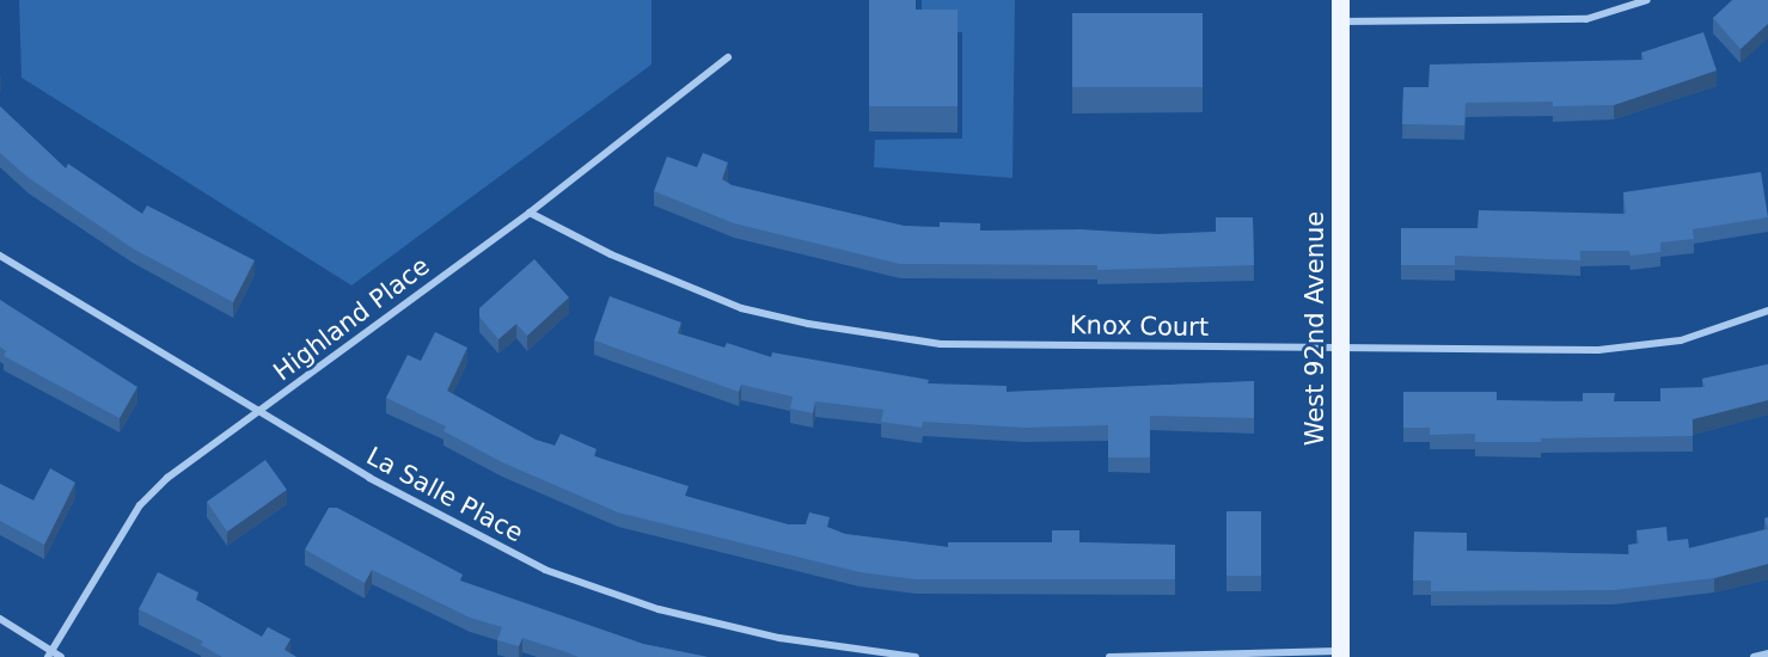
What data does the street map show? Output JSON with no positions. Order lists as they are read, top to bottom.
{
  "streets": {
    "main road": ["West 92nd Avenue"],
    "street": ["Highland Place", "Knox Court", "La Salle Place"]
  },
  "crossings": [
    ["Highland Place", "Knox Court"],
    ["Highland Place", "La Salle Place"],
    ["Knox Court", "West 92nd Avenue"]
  ]
}
